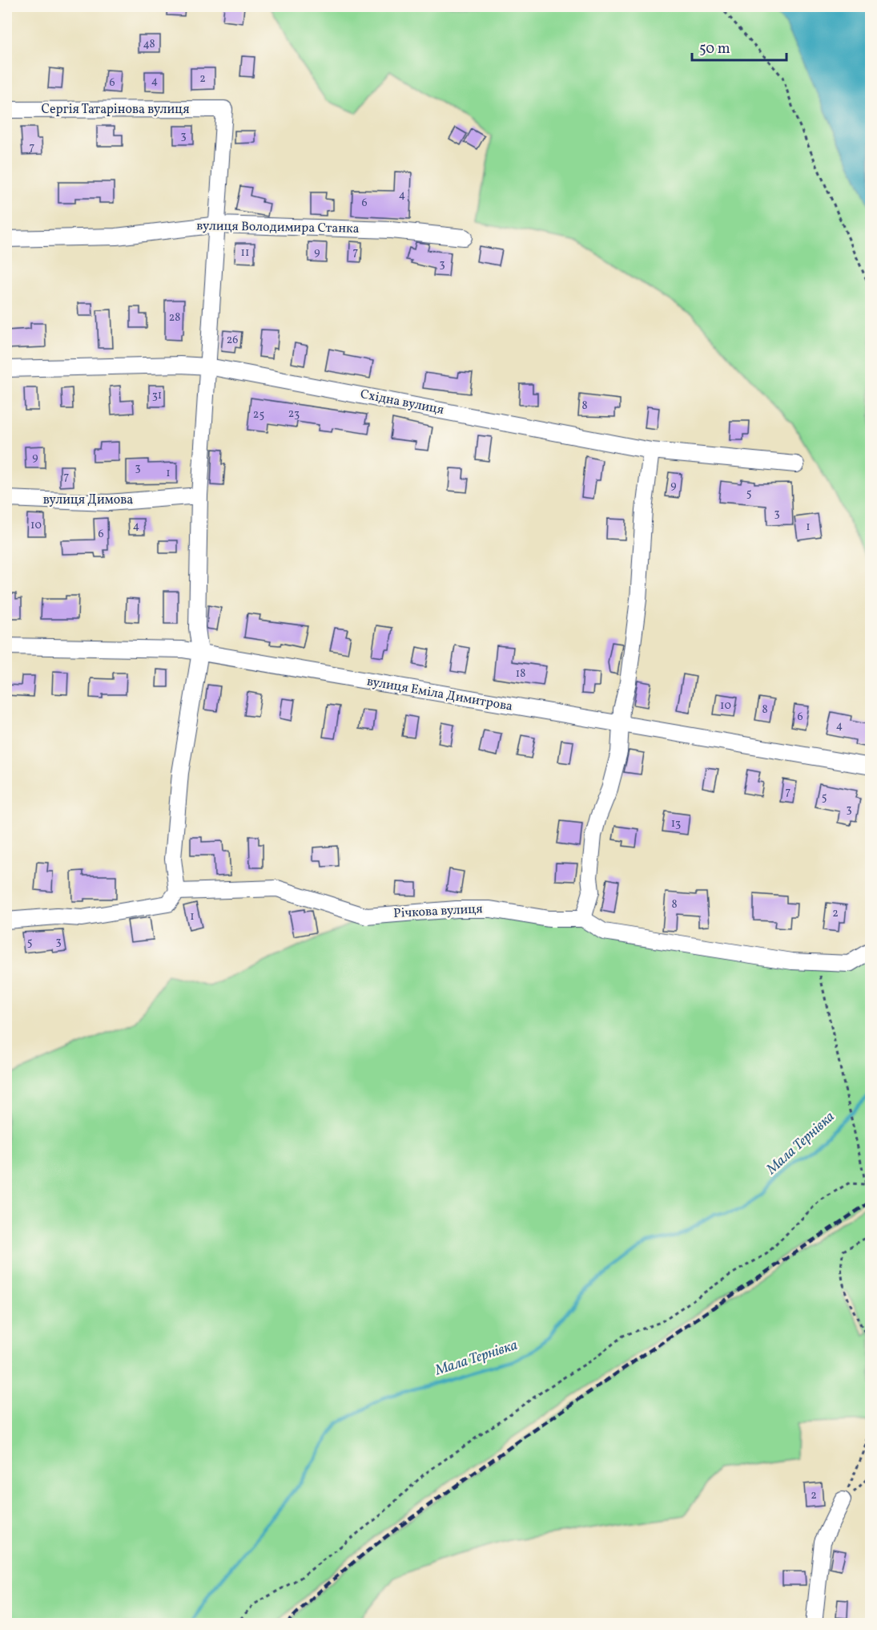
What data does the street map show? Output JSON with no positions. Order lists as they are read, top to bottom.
{
  "streets": {
    "street": [
      "Сергія Татарінова вулиця",
      "вулиця Володимира Станка",
      "Східна вулиця",
      "вулиця Димова",
      "вулиця Еміла Димитрова",
      "Річкова вулиця"
    ]
  },
  "crossings": [
    ["Сергія Татарінова вулиця", "вулиця Володимира Станка"]
  ],
  "water": ["Мала Тернівка"],
  "house_numbers": [
    "48",
    "2",
    "4",
    "6",
    "3",
    "7",
    "4",
    "6",
    "9",
    "7",
    "11",
    "3",
    "28",
    "26",
    "31",
    "8",
    "23",
    "25",
    "9",
    "3",
    "1",
    "7",
    "9",
    "5",
    "3",
    "10",
    "4",
    "1",
    "6",
    "18",
    "10",
    "8",
    "6",
    "4",
    "7",
    "5",
    "3",
    "13",
    "8",
    "2",
    "1",
    "3",
    "5",
    "2"
  ],
  "scale_bar": "50 m"
}
